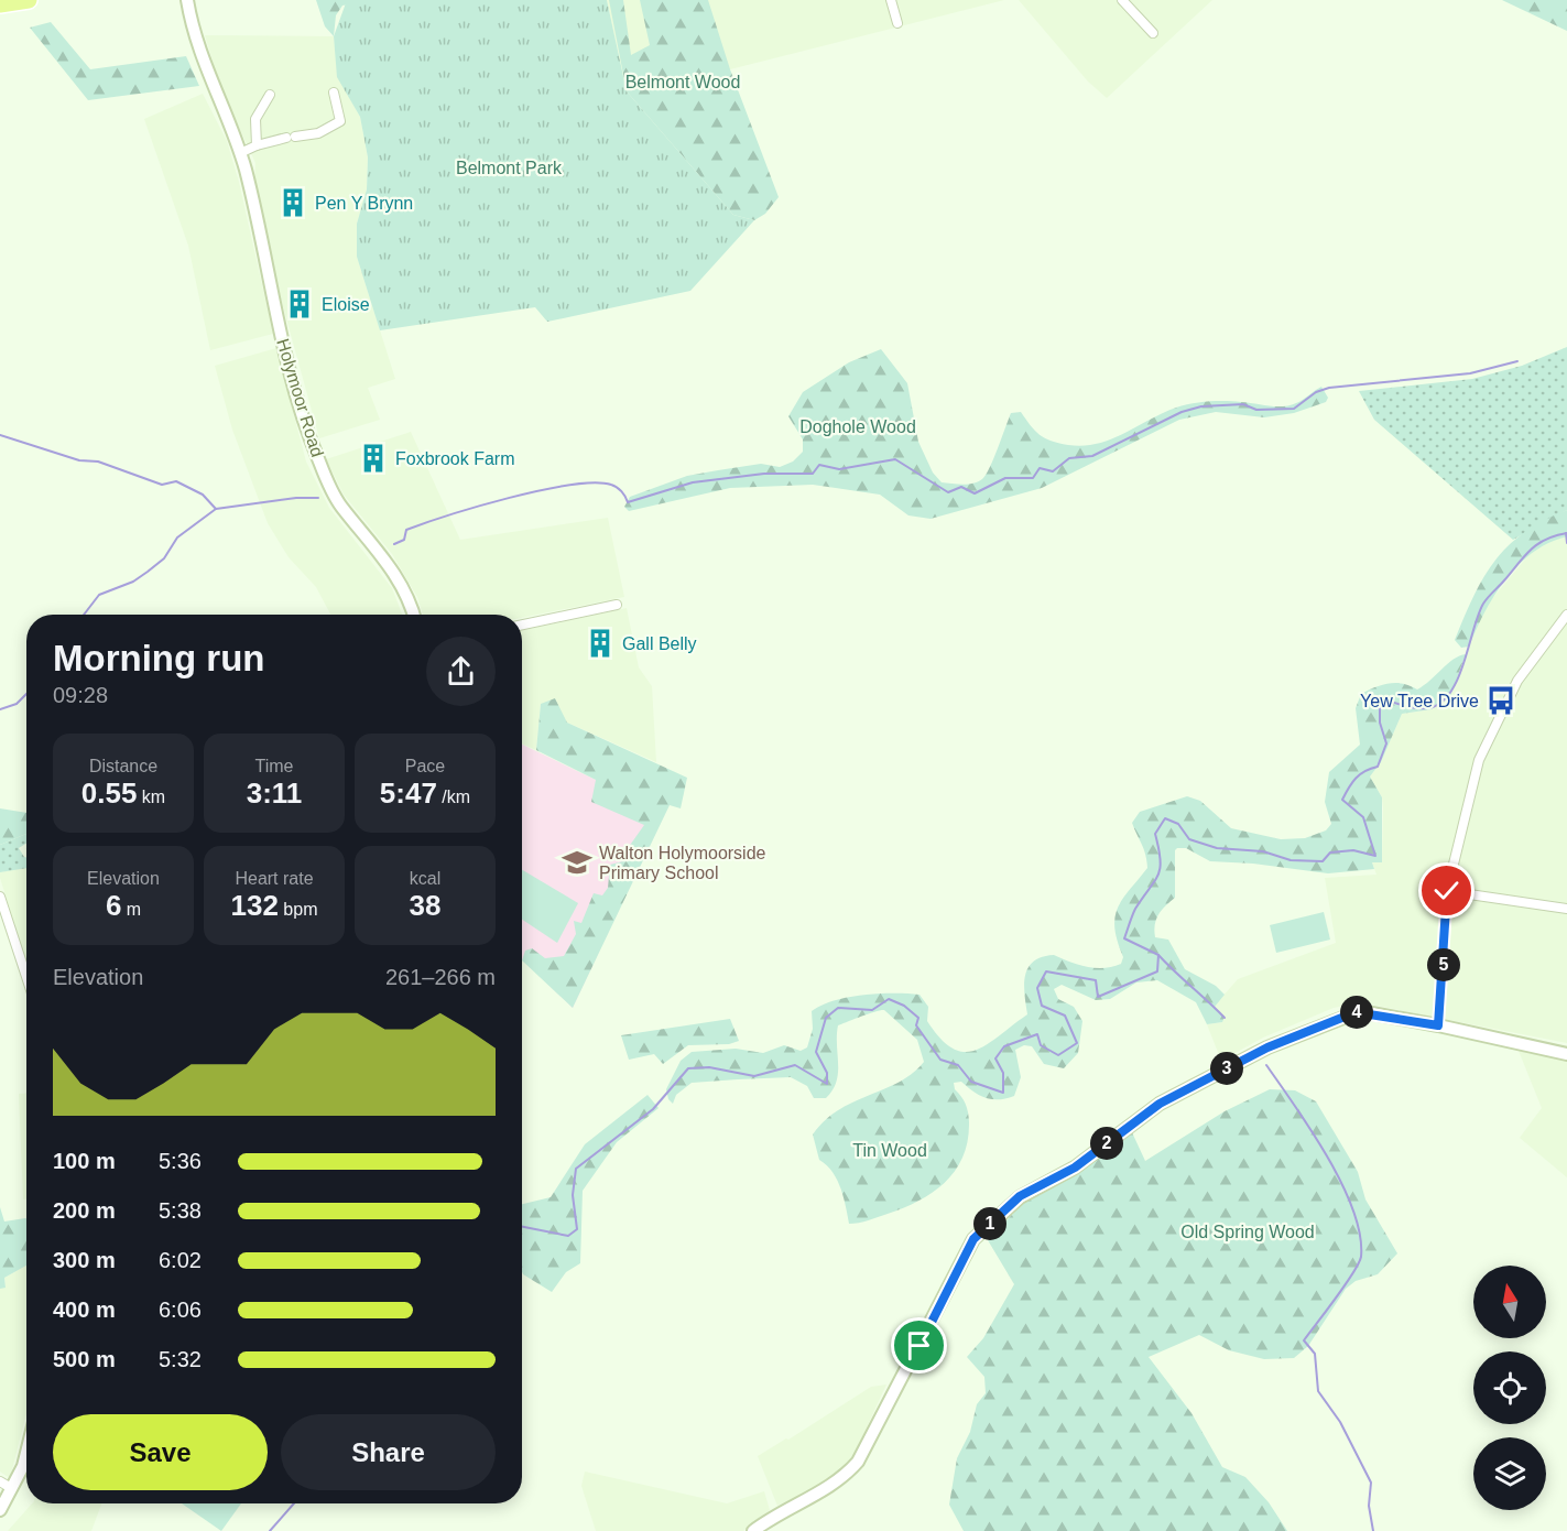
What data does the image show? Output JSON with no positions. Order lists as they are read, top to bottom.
{
  "streets": {
    "street": ["Holymoor Road"]
  },
  "parks": [
    "Belmont Wood",
    "Belmont Park",
    "Doghole Wood",
    "Tin Wood",
    "Old Spring Wood"
  ],
  "places": {
    "building": [
      "Pen Y Brynn",
      "Eloise",
      "Foxbrook Farm",
      "Gall Belly"
    ],
    "bus stop": ["Yew Tree Drive"],
    "school or university": ["Walton Holymoorside Primary School"]
  },
  "north": "top",
  "page": {
    "heading": ["Morning run", "09:28"],
    "stats": [
      ["Distance", "0.55 km"],
      ["Time", "3:11"],
      ["Pace", "5:47 /km"],
      ["Elevation", "6 m"],
      ["Heart rate", "132 bpm"],
      ["kcal", "38"]
    ],
    "pins": [
      "5",
      "4",
      "3",
      "2",
      "1"
    ],
    "chart": ["Elevation", "261–266 m"],
    "list": [
      {
        "name": "100 m",
        "note": "5:36"
      },
      {
        "name": "200 m",
        "note": "5:38"
      },
      {
        "name": "300 m",
        "note": "6:02"
      },
      {
        "name": "400 m",
        "note": "6:06"
      },
      {
        "name": "500 m",
        "note": "5:32"
      }
    ],
    "buttons": ["Save", "Share"]
  }
}
